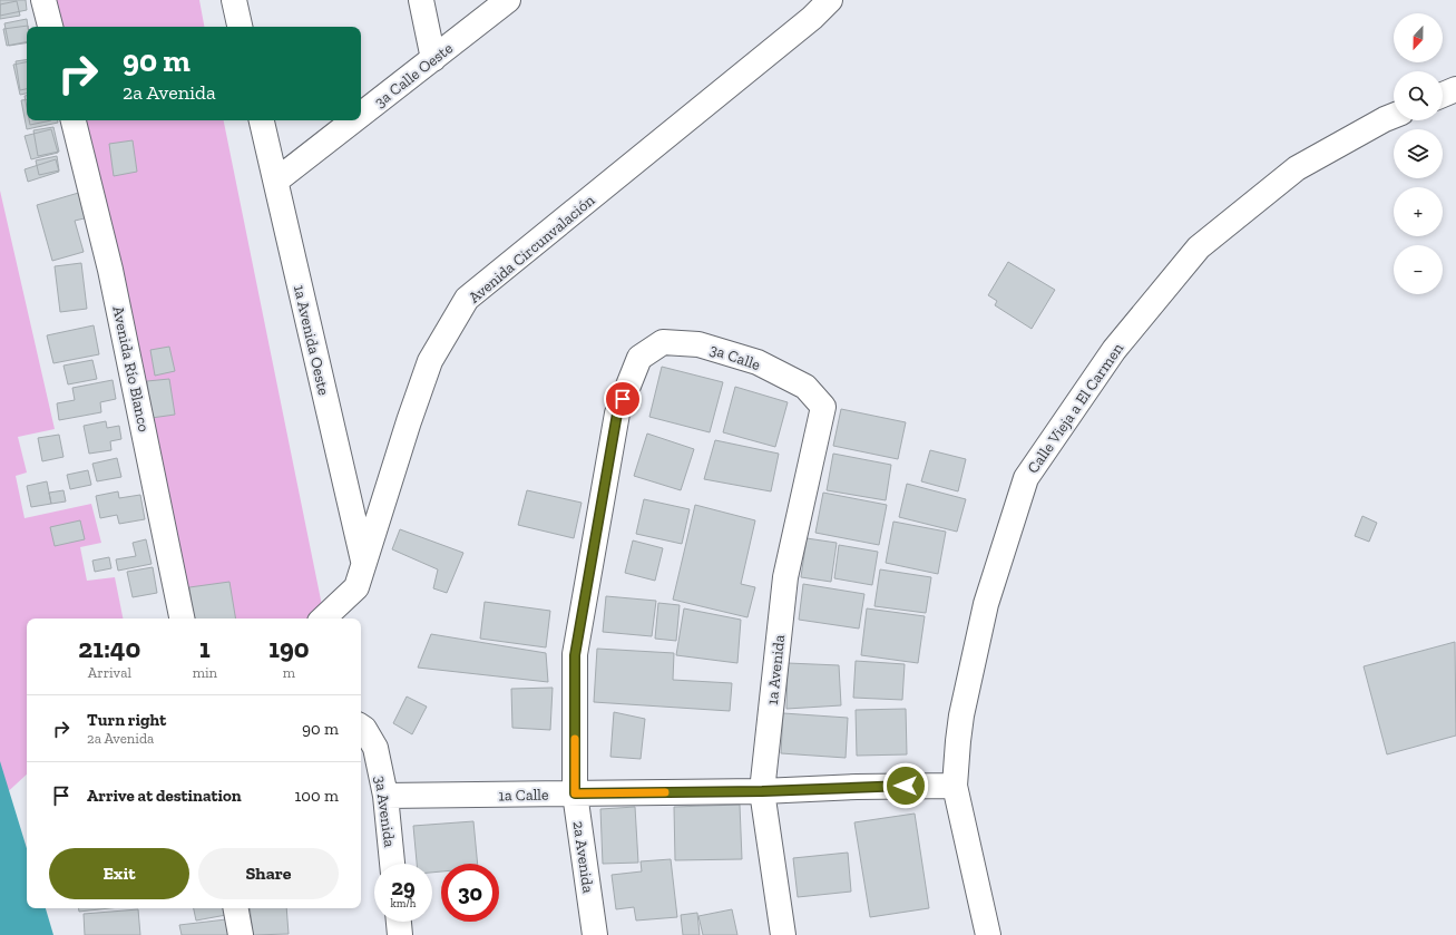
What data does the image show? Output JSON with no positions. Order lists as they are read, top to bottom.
{
  "streets": {
    "street": [
      "3a Calle Oeste",
      "Avenida Circunvalación",
      "1a Avenida Oeste",
      "3a Calle",
      "Avenida Río Blanco",
      "Calle Vieja a El Carmen",
      "1a Avenida",
      "1a Calle",
      "3a Avenida",
      "2a Avenida"
    ]
  },
  "crossings": [
    ["3a Calle Oeste", "1a Avenida Oeste"],
    ["Avenida Circunvalación", "1a Avenida Oeste"],
    ["3a Calle", "1a Avenida"],
    ["3a Calle", "2a Avenida"],
    ["Calle Vieja a El Carmen", "1a Calle"],
    ["1a Avenida", "1a Calle"],
    ["1a Calle", "3a Avenida"],
    ["1a Calle", "2a Avenida"]
  ],
  "north": "bottom",
  "page": {
    "map_buttons": ["+", "−"],
    "turn": ["90 m", "2a Avenida"],
    "eta": [
      "21:40",
      "Arrival",
      "1",
      "min",
      "190",
      "m"
    ],
    "list": [
      {
        "name": "Turn right",
        "note": "2a Avenida",
        "value": "90 m"
      },
      {
        "name": "Arrive at destination",
        "value": "100 m"
      }
    ],
    "buttons": ["Exit", "Share"],
    "speed": "29 km/h",
    "limit": "30"
  }
}
